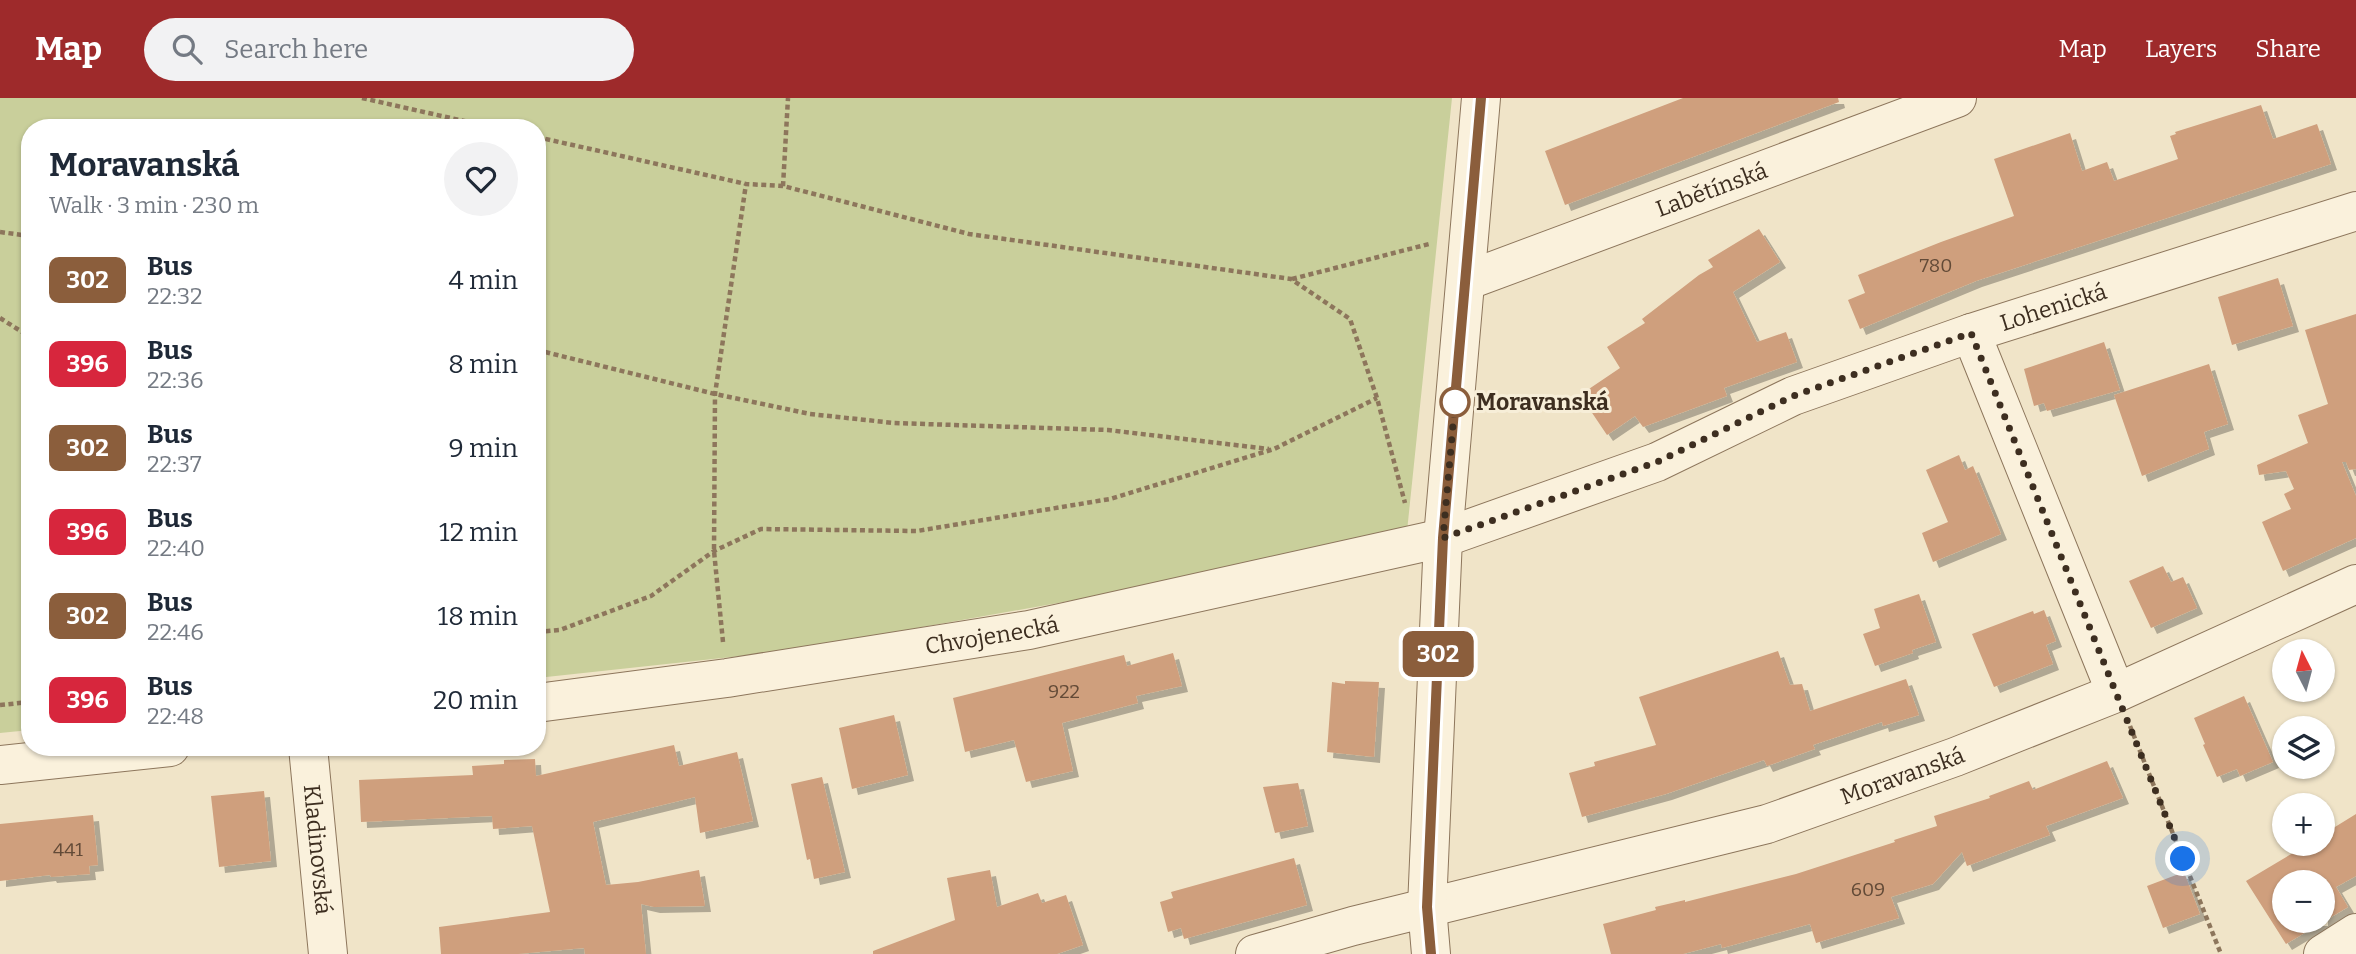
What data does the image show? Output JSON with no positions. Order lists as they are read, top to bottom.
{
  "streets": {
    "street": [
      "Labětínská",
      "Lohenická",
      "Chvojenecká",
      "Moravanská",
      "Kladinovská"
    ]
  },
  "crossings": [
    ["Lohenická", "Chvojenecká"]
  ],
  "places": ["Moravanská"],
  "lines": ["bus line 302"],
  "house_numbers": [
    "780",
    "922",
    "441",
    "609"
  ],
  "north": "top",
  "page": {
    "header": "Map",
    "search": "Search here",
    "nav": ["Map", "Layers", "Share"],
    "on_map": "302",
    "heading": ["Moravanská", "Walk · 3 min · 230 m"],
    "list": [
      {
        "mark": "302",
        "name": "Bus",
        "note": "22:32",
        "value": "4 min"
      },
      {
        "mark": "396",
        "name": "Bus",
        "note": "22:36",
        "value": "8 min"
      },
      {
        "mark": "302",
        "name": "Bus",
        "note": "22:37",
        "value": "9 min"
      },
      {
        "mark": "396",
        "name": "Bus",
        "note": "22:40",
        "value": "12 min"
      },
      {
        "mark": "302",
        "name": "Bus",
        "note": "22:46",
        "value": "18 min"
      },
      {
        "mark": "396",
        "name": "Bus",
        "note": "22:48",
        "value": "20 min"
      }
    ],
    "map_buttons": ["+", "−"]
  }
}
